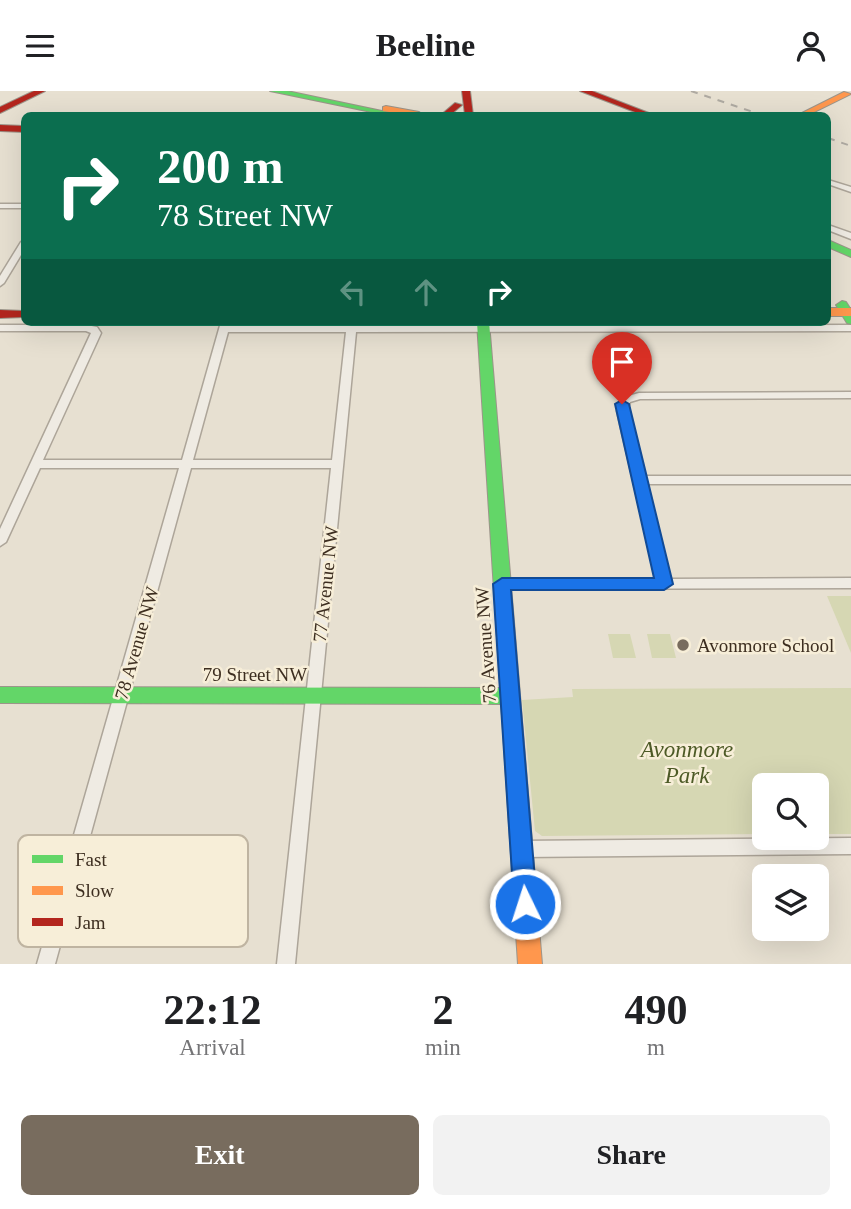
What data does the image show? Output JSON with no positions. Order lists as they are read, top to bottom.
{
  "streets": {
    "main road": ["76 Avenue NW", "79 Street NW"],
    "street": ["77 Avenue NW", "78 Avenue NW"]
  },
  "crossings": [
    ["77 Avenue NW", "79 Street NW"],
    ["78 Avenue NW", "79 Street NW"],
    ["76 Avenue NW", "79 Street NW"]
  ],
  "parks": ["Avonmore Park"],
  "places": ["Avonmore School"],
  "legend": ["Fast", "Slow", "Jam"],
  "page": {
    "header": "Beeline",
    "turn": ["200 m", "78 Street NW"],
    "eta": [
      "22:12",
      "Arrival",
      "2",
      "min",
      "490",
      "m"
    ],
    "buttons": ["Exit", "Share"]
  }
}
